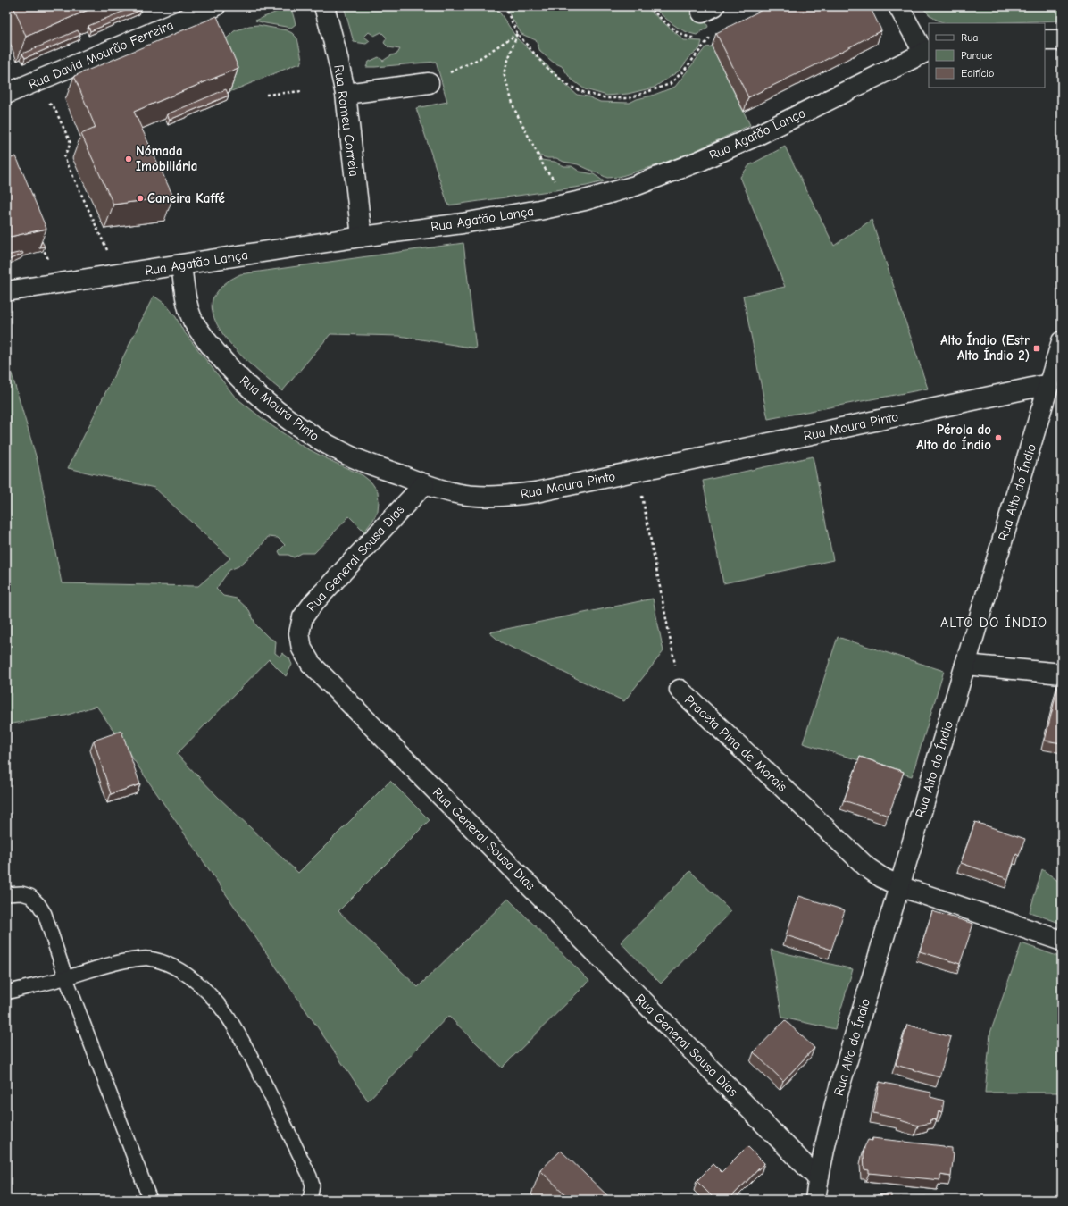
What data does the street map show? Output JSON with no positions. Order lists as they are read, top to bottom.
{
  "streets": {
    "street": [
      "Rua David Mourão Ferreira",
      "Rua Romeu Correia",
      "Rua Agatão Lança",
      "Rua Moura Pinto",
      "Rua Alto do Índio",
      "Rua General Sousa Dias",
      "Praceta Pina de Morais"
    ]
  },
  "crossings": [
    ["Rua Romeu Correia", "Rua Agatão Lança"],
    ["Rua Agatão Lança", "Rua Moura Pinto"],
    ["Rua Moura Pinto", "Rua Alto do Índio"],
    ["Rua Moura Pinto", "Rua General Sousa Dias"],
    ["Rua Alto do Índio", "Rua General Sousa Dias"],
    ["Rua Alto do Índio", "Praceta Pina de Morais"]
  ],
  "districts": ["ALTO DO ÍNDIO"],
  "places": {
    "other": ["Nómada Imobiliária", "Caneira Kaffé", "Pérola do Alto do Índio"],
    "transit": ["Alto Índio (Estr Alto Índio 2)"]
  },
  "legend": ["Rua", "Parque", "Edifício"]
}
